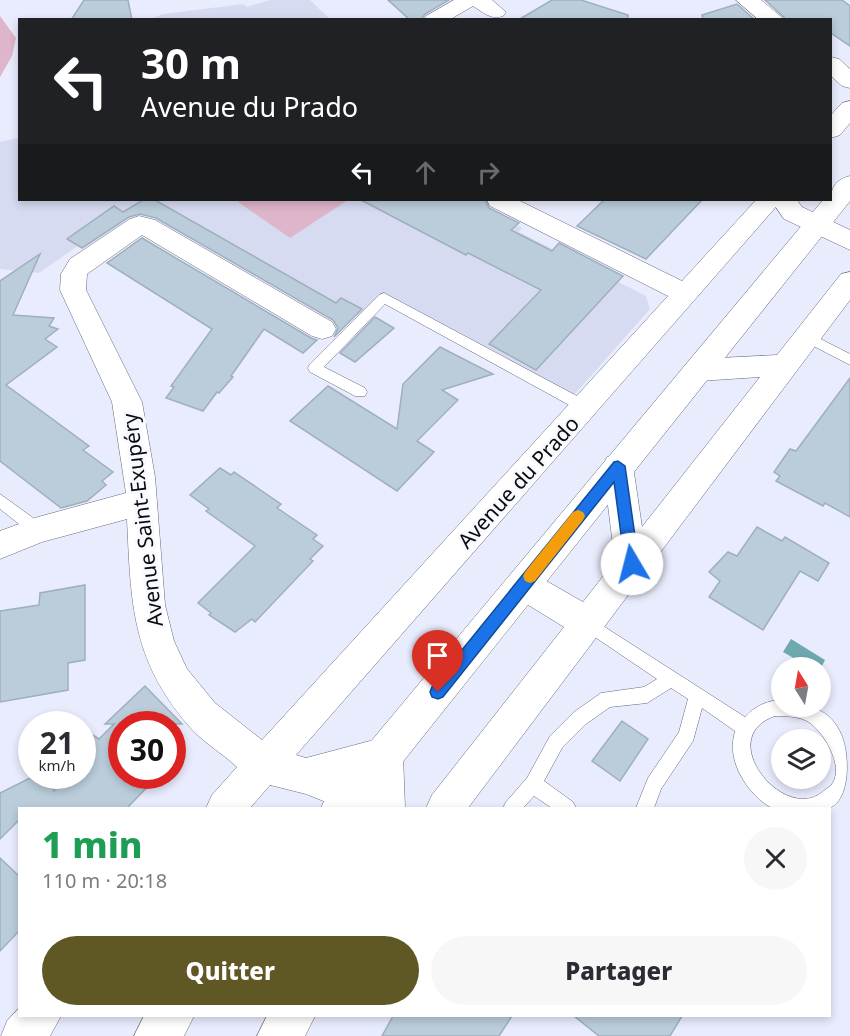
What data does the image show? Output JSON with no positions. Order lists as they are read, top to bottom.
{
  "streets": {
    "main road": ["Avenue du Prado"],
    "street": ["Avenue Saint-Exupéry"]
  },
  "crossings": [
    ["Avenue du Prado", "Avenue Saint-Exupéry"]
  ],
  "north": "top",
  "page": {
    "turn": ["30 m", "Avenue du Prado"],
    "speed": "21 km/h",
    "limit": "30",
    "heading": ["1 min", "110 m · 20:18"],
    "buttons": ["Quitter", "Partager"]
  }
}
